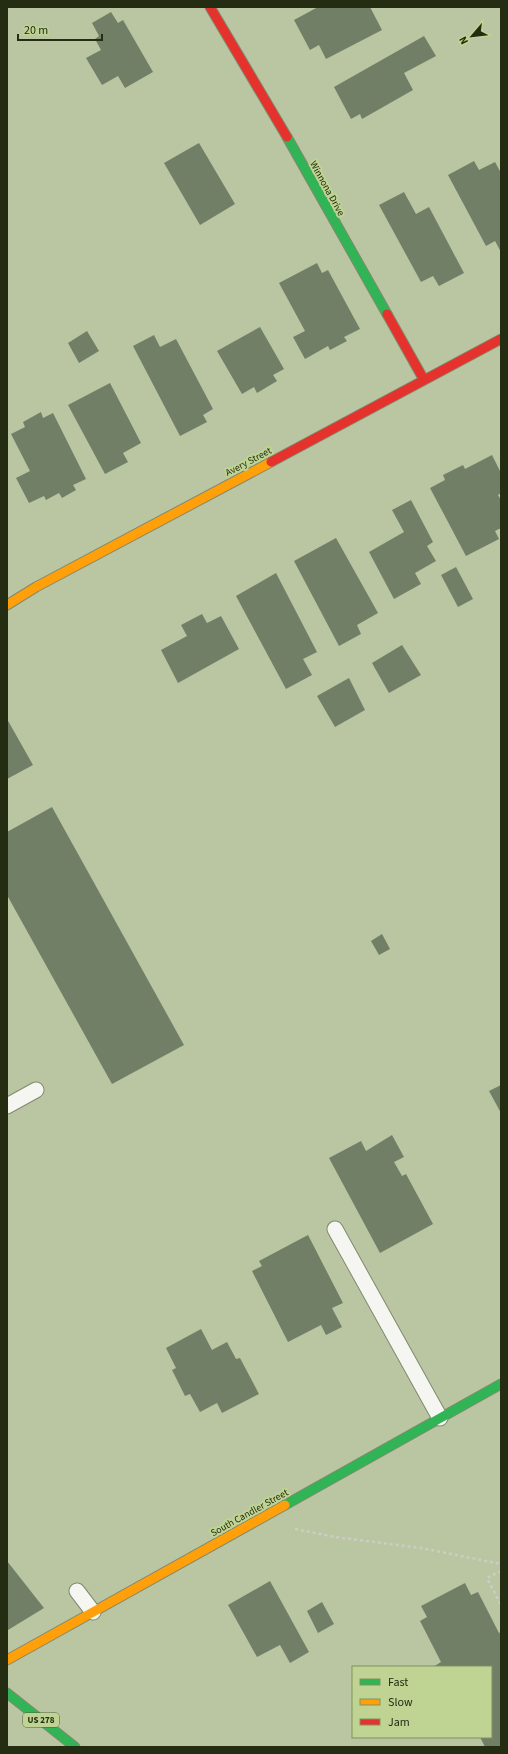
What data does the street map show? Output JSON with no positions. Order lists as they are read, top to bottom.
{
  "streets": {
    "street": [
      "Winnona Drive",
      "Avery Street",
      "South Candler Street",
      "US 278"
    ]
  },
  "crossings": [
    ["Winnona Drive", "Avery Street"]
  ],
  "legend": ["Fast", "Slow", "Jam"],
  "scale_bar": "20 m",
  "north": "bottom left"
}
